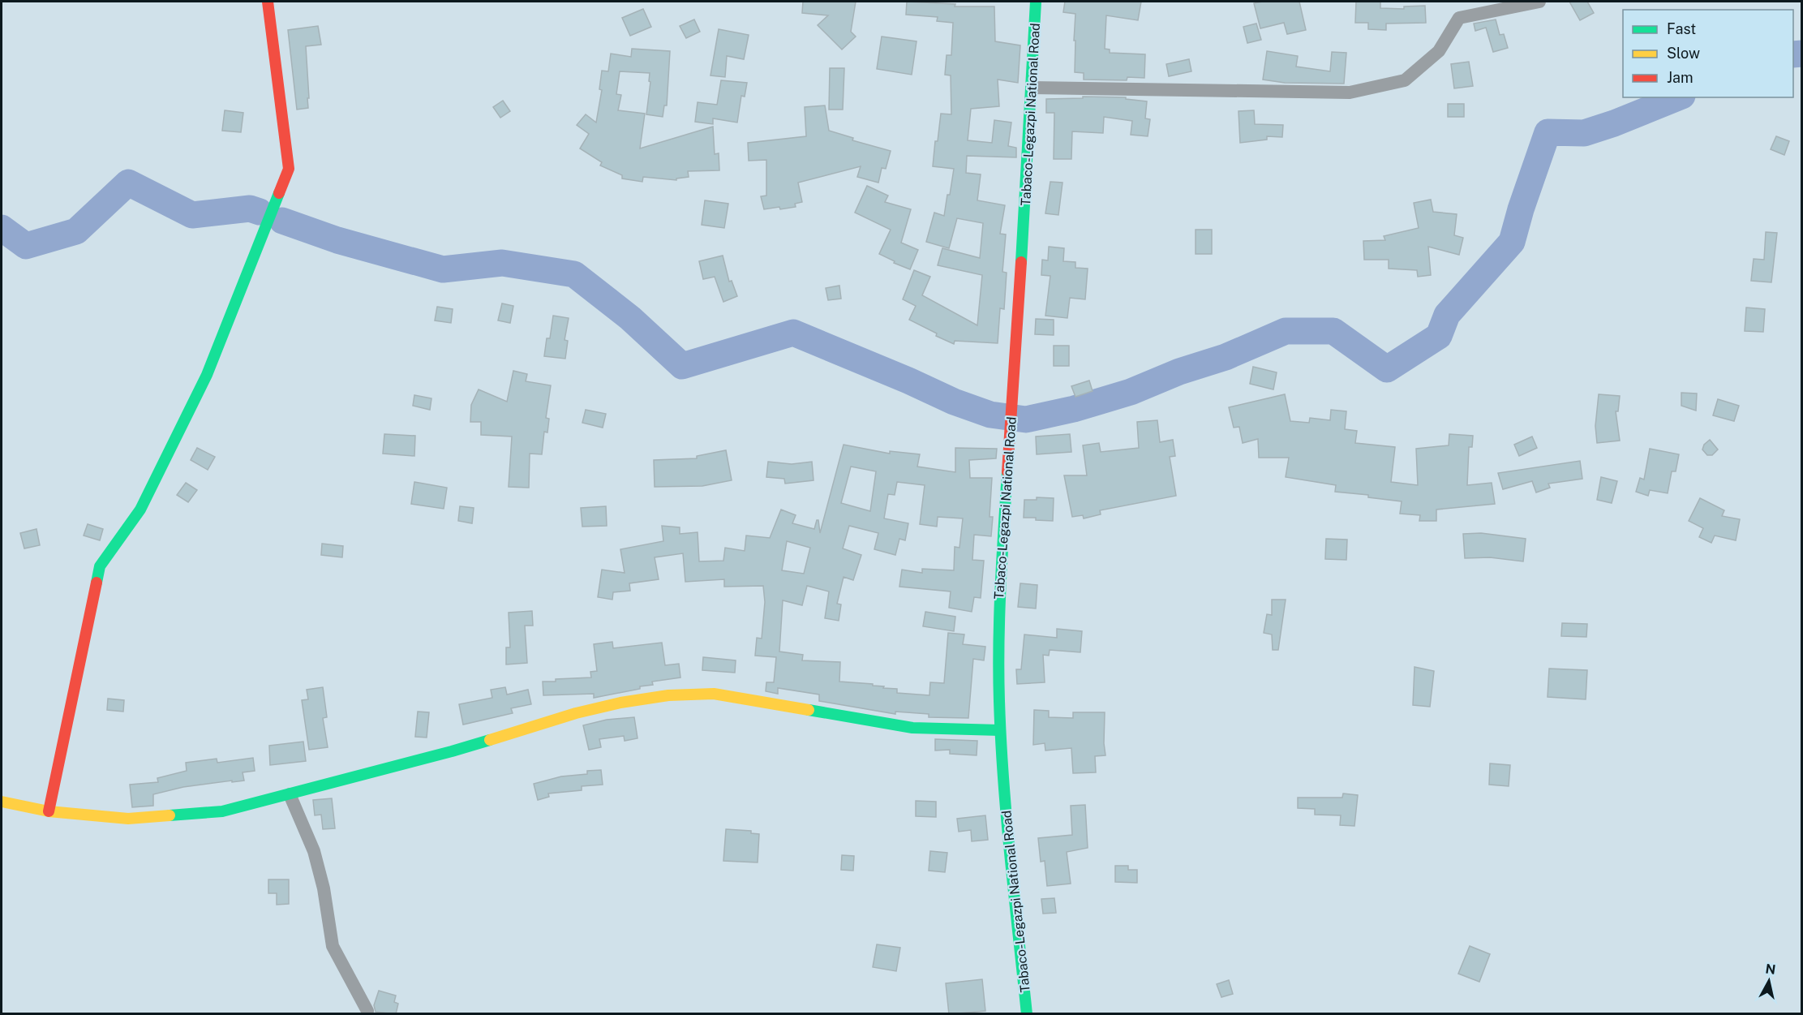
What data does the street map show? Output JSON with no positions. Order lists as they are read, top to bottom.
{
  "streets": {
    "street": ["Tabaco-Legazpi National Road"]
  },
  "legend": ["Fast", "Slow", "Jam"],
  "north": "top"
}
